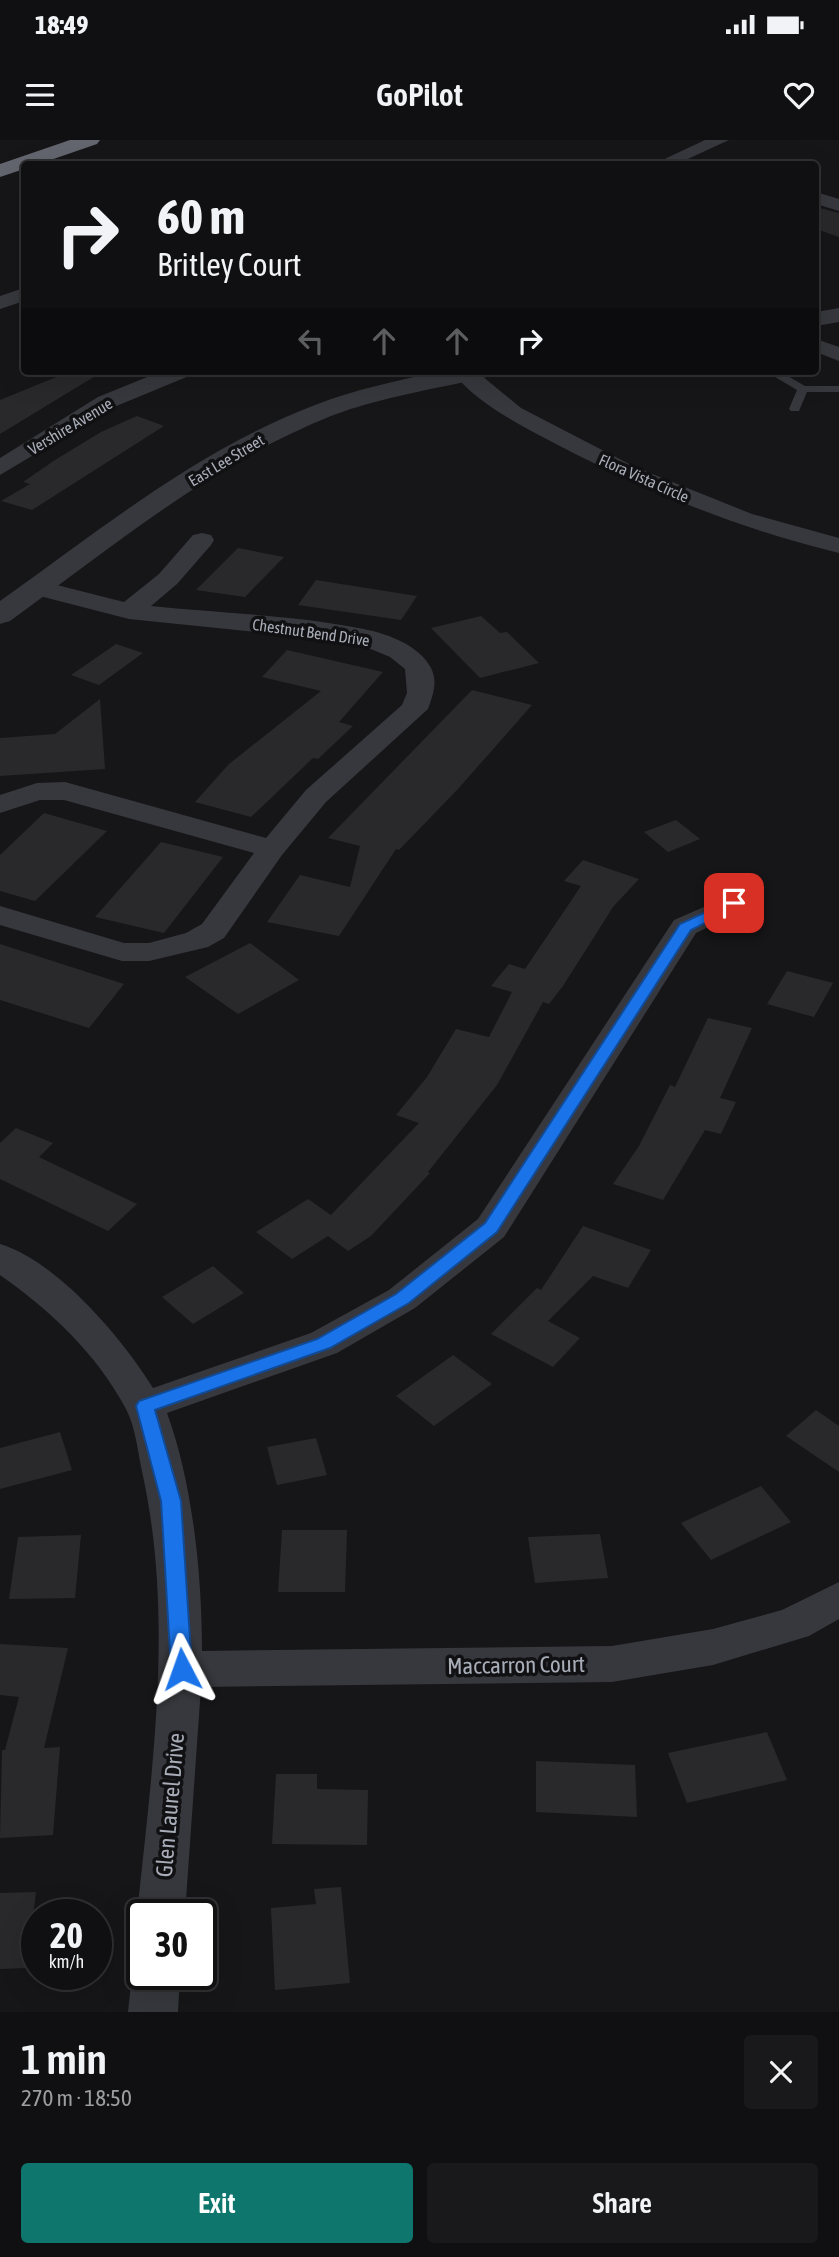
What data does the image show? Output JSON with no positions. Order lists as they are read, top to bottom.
{
  "streets": {
    "street": [
      "Vershire Avenue",
      "East Lee Street",
      "Flora Vista Circle",
      "Chestnut Bend Drive",
      "Maccarron Court",
      "Glen Laurel Drive"
    ]
  },
  "crossings": [
    ["East Lee Street", "Chestnut Bend Drive"],
    ["Maccarron Court", "Glen Laurel Drive"]
  ],
  "page": {
    "status": "18:49",
    "header": "GoPilot",
    "turn": ["60 m", "Britley Court"],
    "speed": "20 km/h",
    "limit": "30",
    "heading": ["1 min", "270 m · 18:50"],
    "buttons": ["Exit", "Share"]
  }
}
